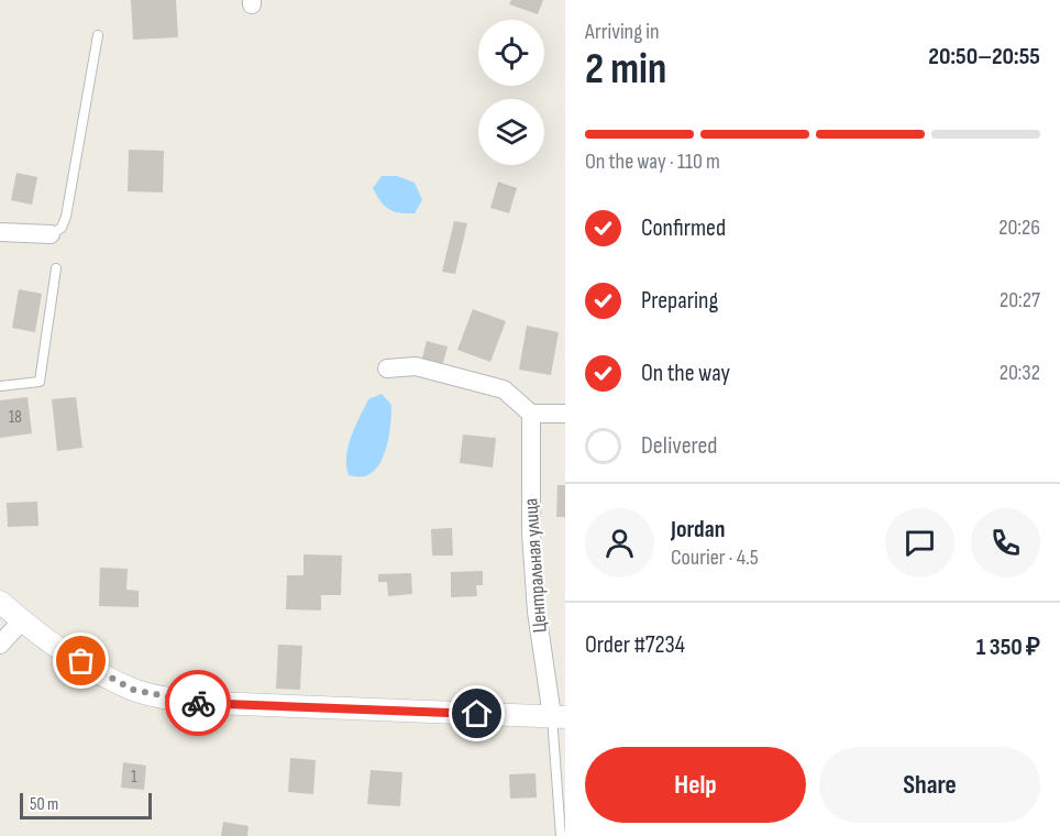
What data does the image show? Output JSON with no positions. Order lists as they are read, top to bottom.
{
  "streets": {
    "street": ["Центральная улица"]
  },
  "house_numbers": ["18", "1"],
  "scale_bar": "50 m",
  "page": {
    "heading": ["2 min", "Arriving in", "20:50–20:55"],
    "panel": [
      "Jordan",
      "Courier · 4.5",
      "Order #7234",
      "1 350 ₽"
    ],
    "bar": "On the way · 110 m",
    "list": [
      ["Confirmed", "20:26"],
      ["Preparing", "20:27"],
      ["On the way", "20:32"],
      "Delivered"
    ],
    "buttons": ["Help", "Share"],
    "scale": "50 m"
  }
}
